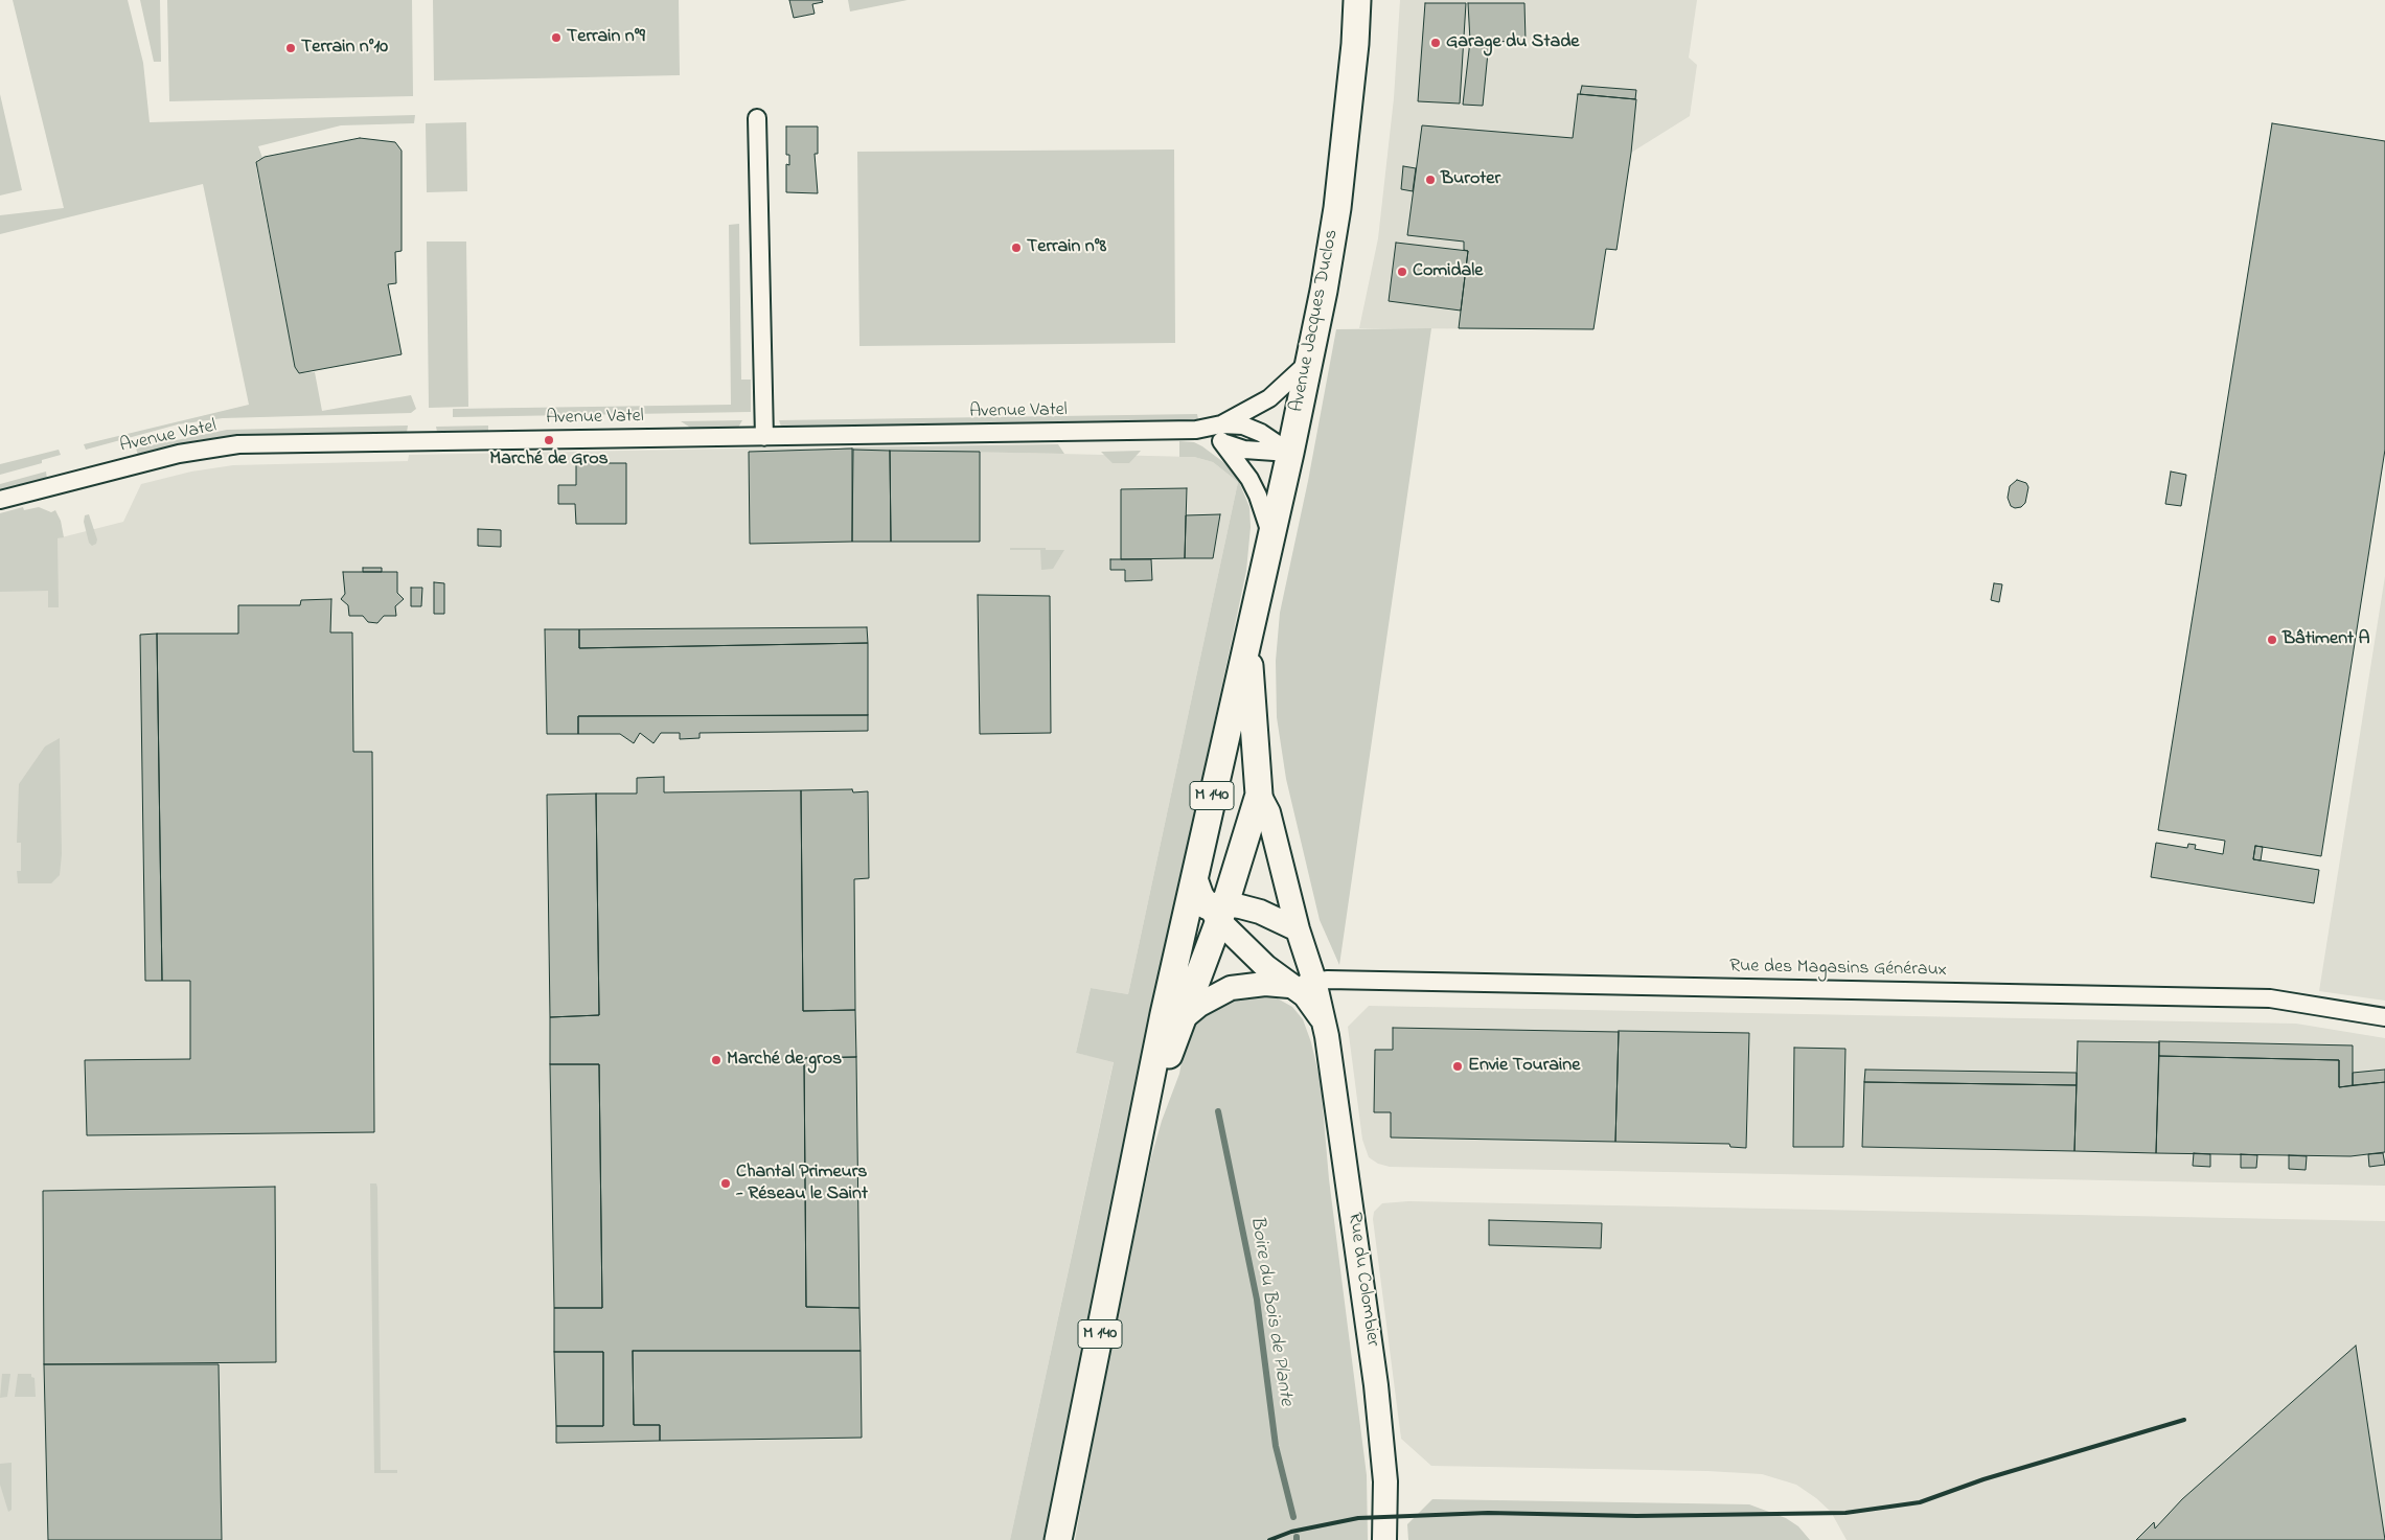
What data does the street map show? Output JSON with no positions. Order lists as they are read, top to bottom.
{
  "streets": {
    "main road": ["Avenue Jacques Duclos", "M 140", "Rue du Colombier"],
    "street": ["Avenue Vatel", "Rue des Magasins Généraux"]
  },
  "crossings": [
    ["Avenue Jacques Duclos", "Avenue Vatel"],
    ["Avenue Jacques Duclos", "M 140"],
    ["M 140", "Rue du Colombier"],
    ["Rue des Magasins Généraux", "Rue du Colombier"]
  ],
  "water": ["Boire du Bois de Plante"],
  "places": [
    "Terrain n°9",
    "Garage du Stade",
    "Terrain n°10",
    "Buroter",
    "Terrain n°8",
    "Comidale",
    "Marché de Gros",
    "Bâtiment A",
    "Marché de gros",
    "Envie Touraine",
    "Chantal Primeurs - Réseau le Saint"
  ]
}
